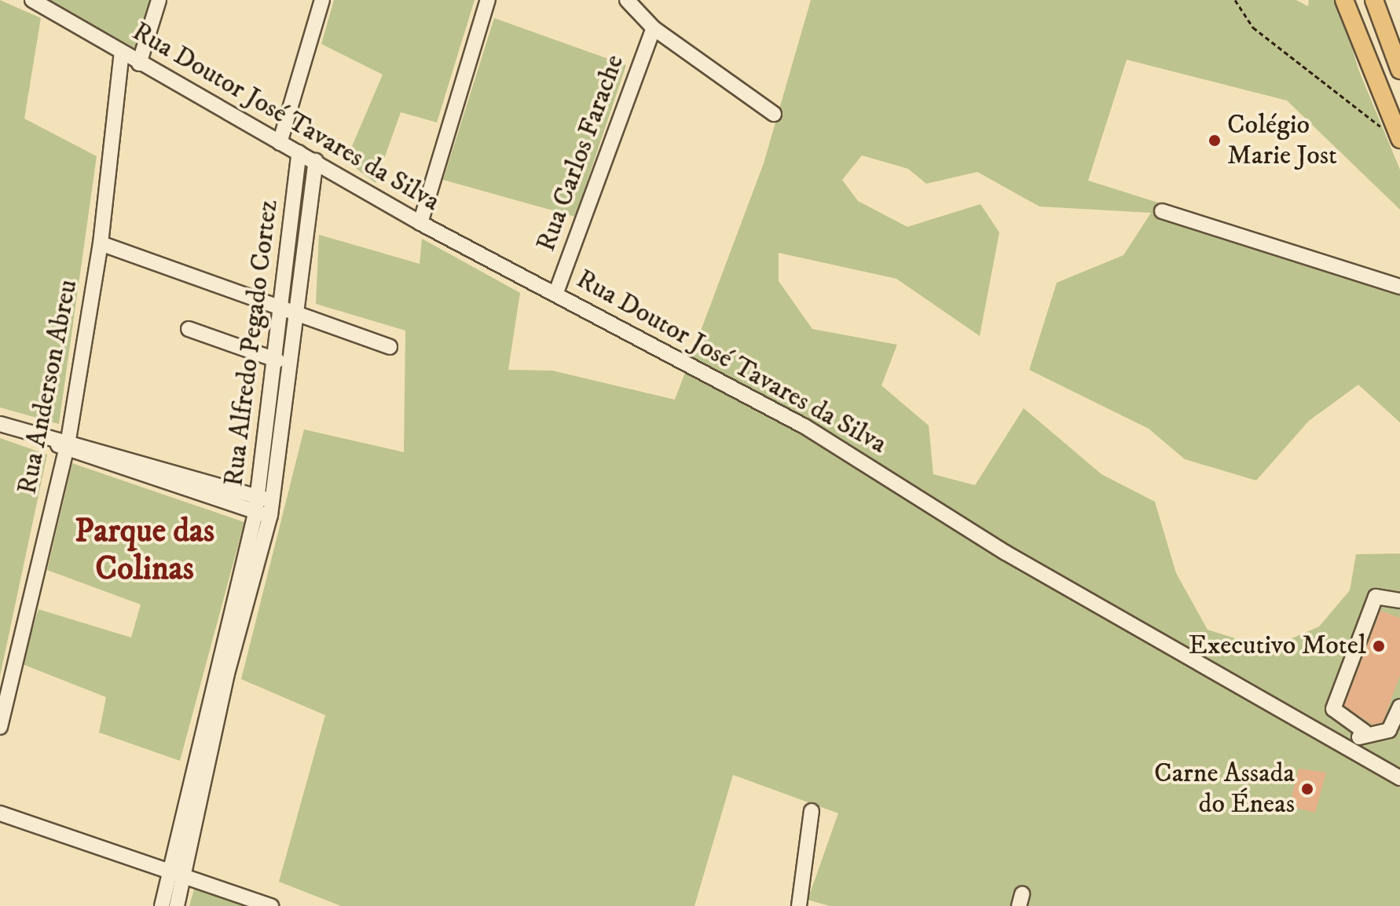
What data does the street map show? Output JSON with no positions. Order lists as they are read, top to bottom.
{
  "streets": {
    "street": [
      "Rua Doutor José Tavares da Silva",
      "Rua Carlos Farache",
      "Rua Alfredo Pegado Cortez",
      "Rua Anderson Abreu"
    ]
  },
  "crossings": [
    ["Rua Doutor José Tavares da Silva", "Rua Carlos Farache"],
    ["Rua Doutor José Tavares da Silva", "Rua Alfredo Pegado Cortez"],
    ["Rua Doutor José Tavares da Silva", "Rua Anderson Abreu"]
  ],
  "districts": ["Parque das Colinas"],
  "places": ["Colégio Marie Jost", "Executivo Motel", "Carne Assada do Éneas"]
}
